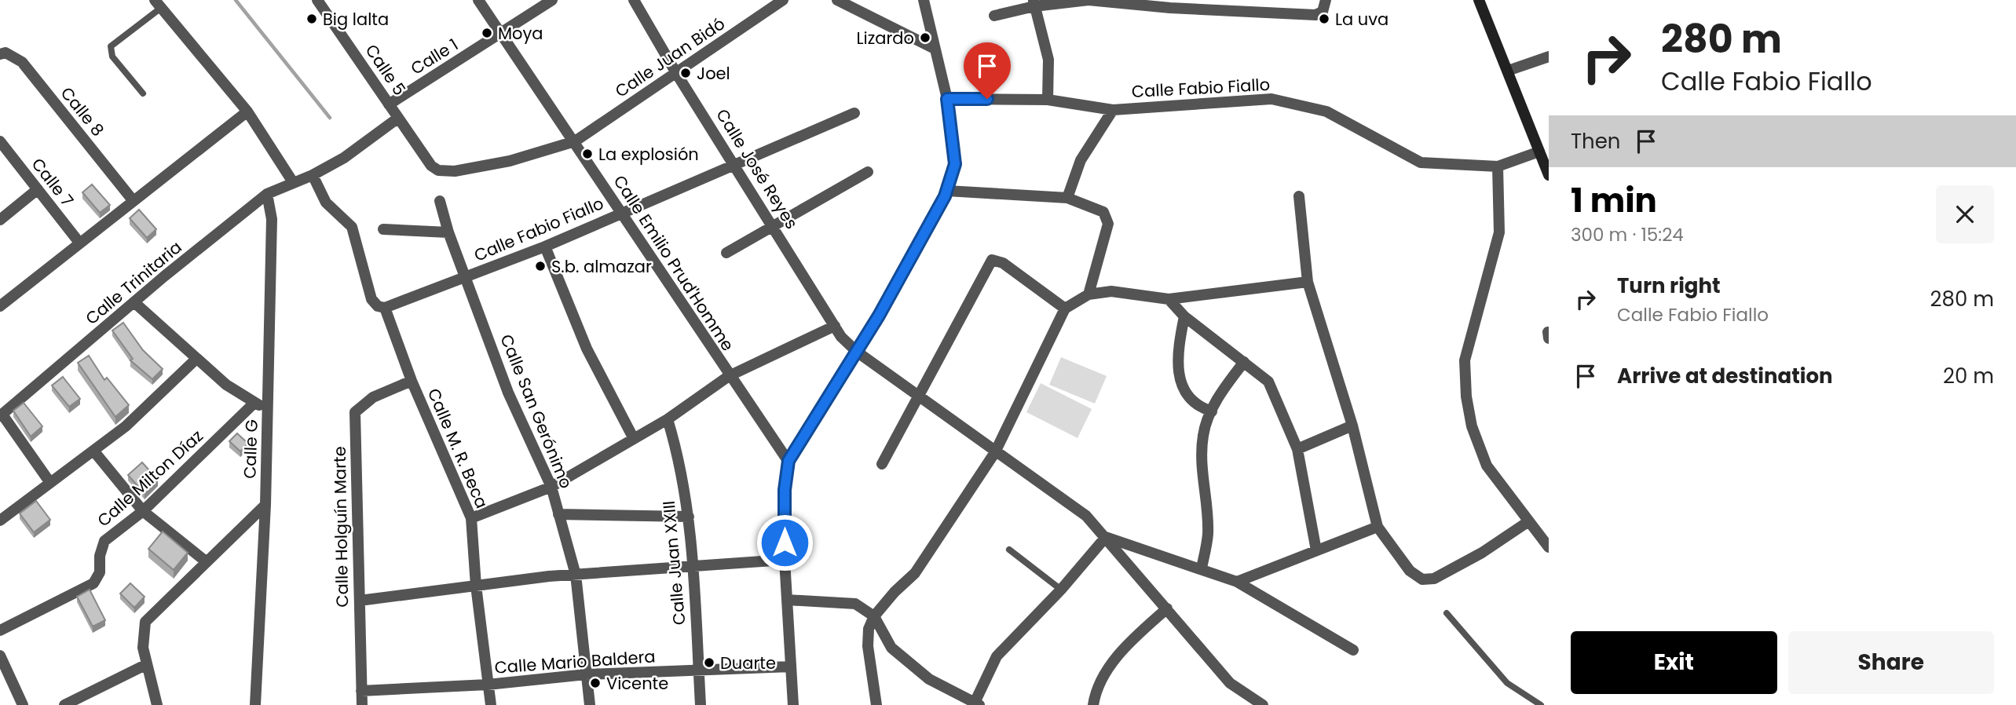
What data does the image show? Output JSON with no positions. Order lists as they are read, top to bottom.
{
  "streets": {
    "street": [
      "Calle 1",
      "Calle Juan Bidó",
      "Calle 5",
      "Calle Fabio Fiallo",
      "Calle 8",
      "Calle José Reyes",
      "Calle 7",
      "Calle Emilio Prud'Homme",
      "Calle Trinitaria",
      "Calle San Gerónimo",
      "Calle M. R. Beca",
      "Calle G",
      "Calle Milton Díaz",
      "Calle Holguín Marte",
      "Calle Juan XXIII",
      "Calle Mario Baldera"
    ]
  },
  "crossings": [
    ["Calle 1", "Calle 5"],
    ["Calle 1", "Calle Emilio Prud'Homme"],
    ["Calle Juan Bidó", "Calle 5"],
    ["Calle Juan Bidó", "Calle José Reyes"],
    ["Calle Juan Bidó", "Calle Emilio Prud'Homme"],
    ["Calle 5", "Calle Trinitaria"],
    ["Calle Fabio Fiallo", "Calle José Reyes"],
    ["Calle Fabio Fiallo", "Calle Emilio Prud'Homme"],
    ["Calle Fabio Fiallo", "Calle San Gerónimo"],
    ["Calle Fabio Fiallo", "Calle M. R. Beca"],
    ["Calle Trinitaria", "Calle G"],
    ["Calle San Gerónimo", "Calle Mario Baldera"],
    ["Calle M. R. Beca", "Calle Holguín Marte"],
    ["Calle M. R. Beca", "Calle Mario Baldera"],
    ["Calle Holguín Marte", "Calle Mario Baldera"],
    ["Calle Juan XXIII", "Calle Mario Baldera"]
  ],
  "places": [
    "Big lalta",
    "La uva",
    "Moya",
    "Lizardo",
    "Joel",
    "La explosión",
    "S.b. almazar",
    "Duarte",
    "Vicente"
  ],
  "page": {
    "turn": ["280 m", "Calle Fabio Fiallo"],
    "then": "Then",
    "heading": ["1 min", "300 m · 15:24"],
    "list": [
      {
        "name": "Turn right",
        "note": "Calle Fabio Fiallo",
        "value": "280 m"
      },
      {
        "name": "Arrive at destination",
        "value": "20 m"
      }
    ],
    "buttons": ["Exit", "Share"]
  }
}
